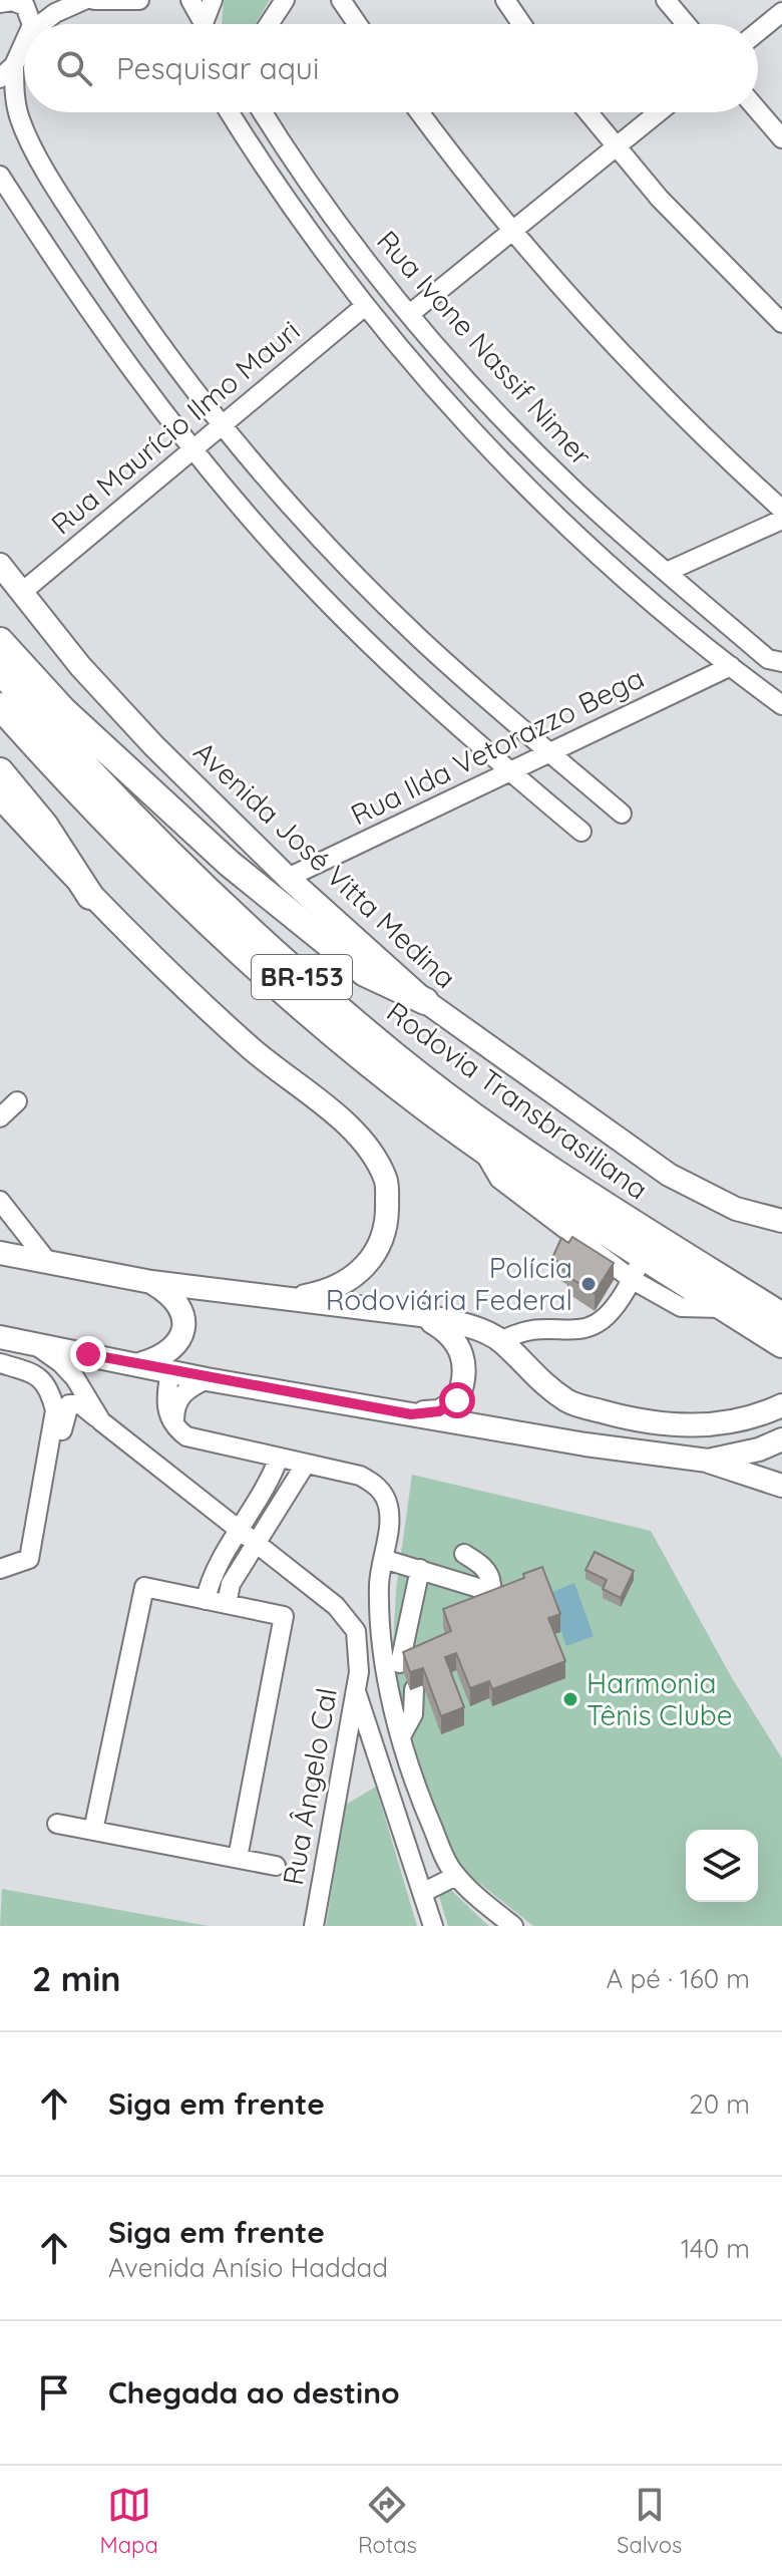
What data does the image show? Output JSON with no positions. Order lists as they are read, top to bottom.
{
  "streets": {
    "highway": ["BR-153", "Rodovia Transbrasiliana"],
    "main road": ["Avenida José Vitta Medina"],
    "street": [
      "Rua Ivone Nassif Nimer",
      "Rua Maurício Ilmo Mauri",
      "Rua Ilda Vetorazzo Bega",
      "Rua Ângelo Cal"
    ]
  },
  "crossings": [
    ["Rua Maurício Ilmo Mauri", "Avenida José Vitta Medina"],
    ["Rua Ilda Vetorazzo Bega", "Avenida José Vitta Medina"]
  ],
  "places": ["Polícia Rodoviária Federal", "Harmonia Tênis Clube"],
  "page": {
    "search": "Pesquisar aqui",
    "heading": ["2 min", "A pé · 160 m"],
    "list": [
      ["Siga em frente", "20 m"],
      ["Siga em frente", "Avenida Anísio Haddad", "140 m"],
      "Chegada ao destino"
    ],
    "nav": ["Mapa", "Rotas", "Salvos"]
  }
}
